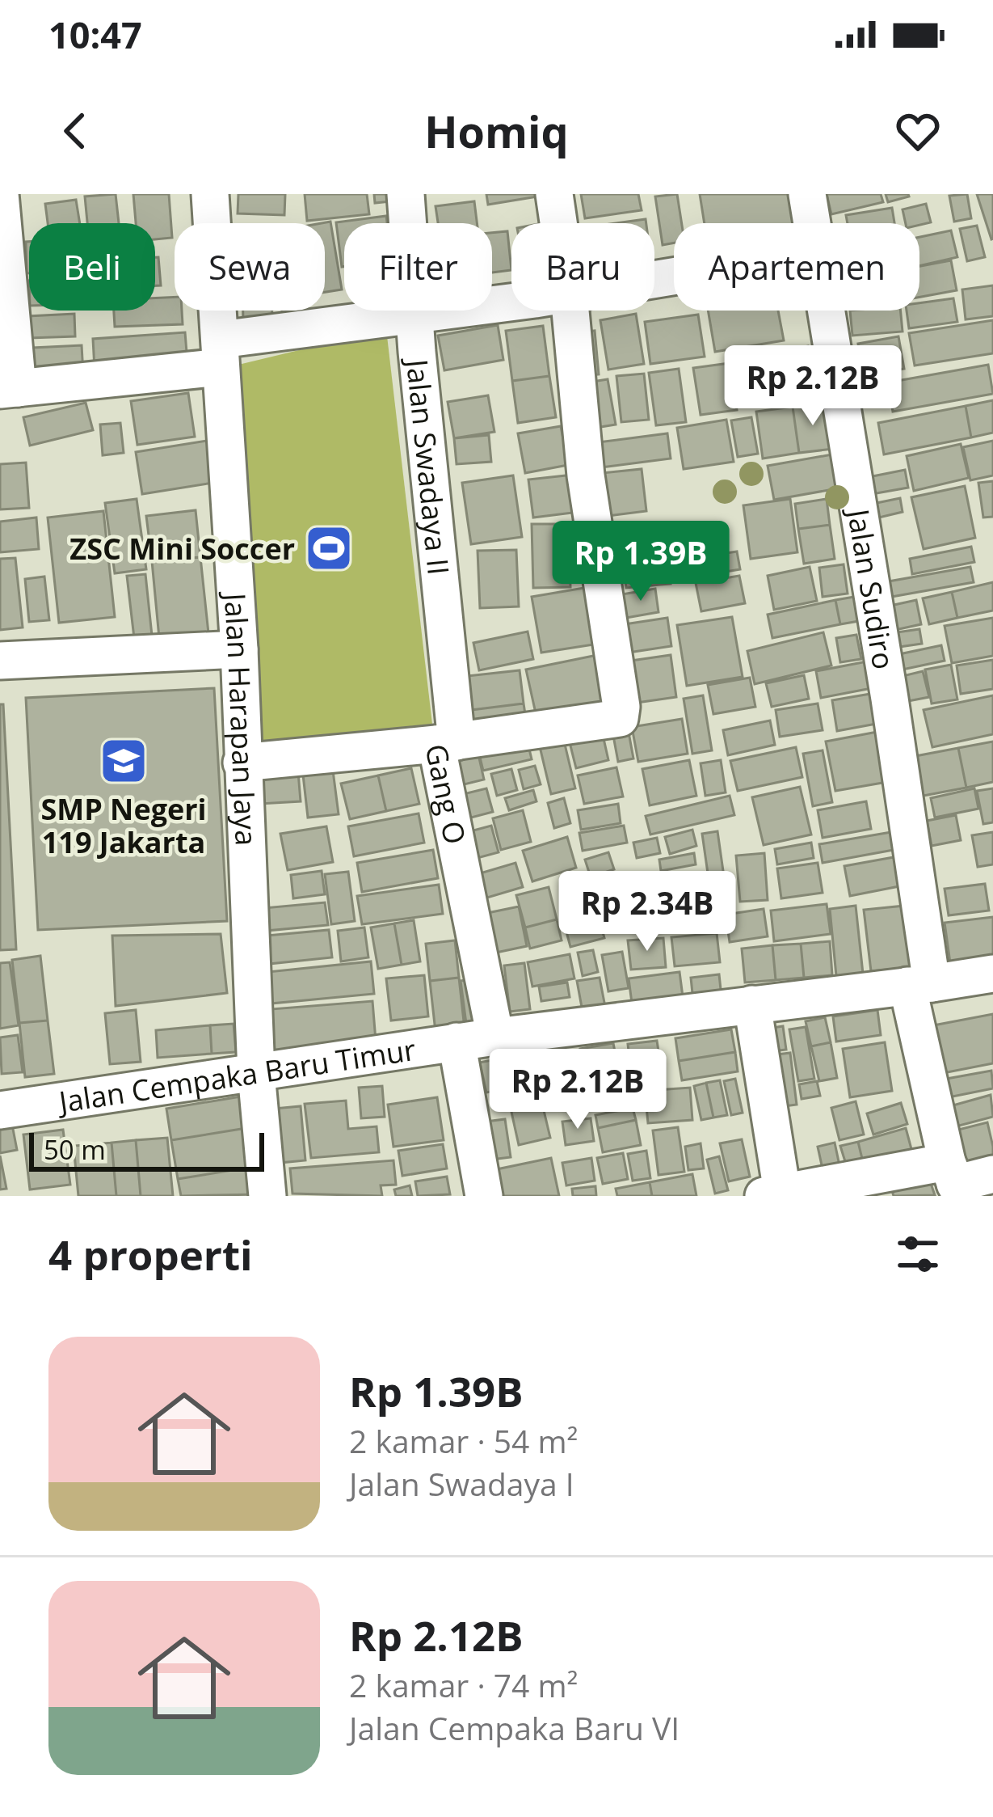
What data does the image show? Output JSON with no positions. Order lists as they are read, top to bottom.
{
  "streets": {
    "street": [
      "Jalan Swadaya II",
      "Jalan Sudiro",
      "Jalan Harapan Jaya",
      "Gang O",
      "Jalan Cempaka Baru Timur"
    ]
  },
  "crossings": [
    ["Jalan Swadaya II", "Gang O"],
    ["Jalan Sudiro", "Jalan Cempaka Baru Timur"],
    ["Jalan Harapan Jaya", "Gang O"],
    ["Jalan Harapan Jaya", "Jalan Cempaka Baru Timur"],
    ["Gang O", "Jalan Cempaka Baru Timur"]
  ],
  "places": {
    "sports": ["ZSC Mini Soccer"],
    "school or university": ["SMP Negeri 119 Jakarta"]
  },
  "scale_bar": "50 m",
  "page": {
    "status": "10:47",
    "header": "Homiq",
    "chip": [
      "Beli",
      "Sewa",
      "Filter",
      "Baru",
      "Apartemen"
    ],
    "price": [
      "Rp 2.12B",
      "Rp 1.39B",
      "Rp 2.34B",
      "Rp 2.12B"
    ],
    "scale": "50 m",
    "heading": "4 properti",
    "list": [
      {
        "name": "Rp 1.39B",
        "note": "2 kamar · 54 m² · Jalan Swadaya I"
      },
      {
        "name": "Rp 2.12B",
        "note": "2 kamar · 74 m² · Jalan Cempaka Baru VI"
      }
    ]
  }
}
